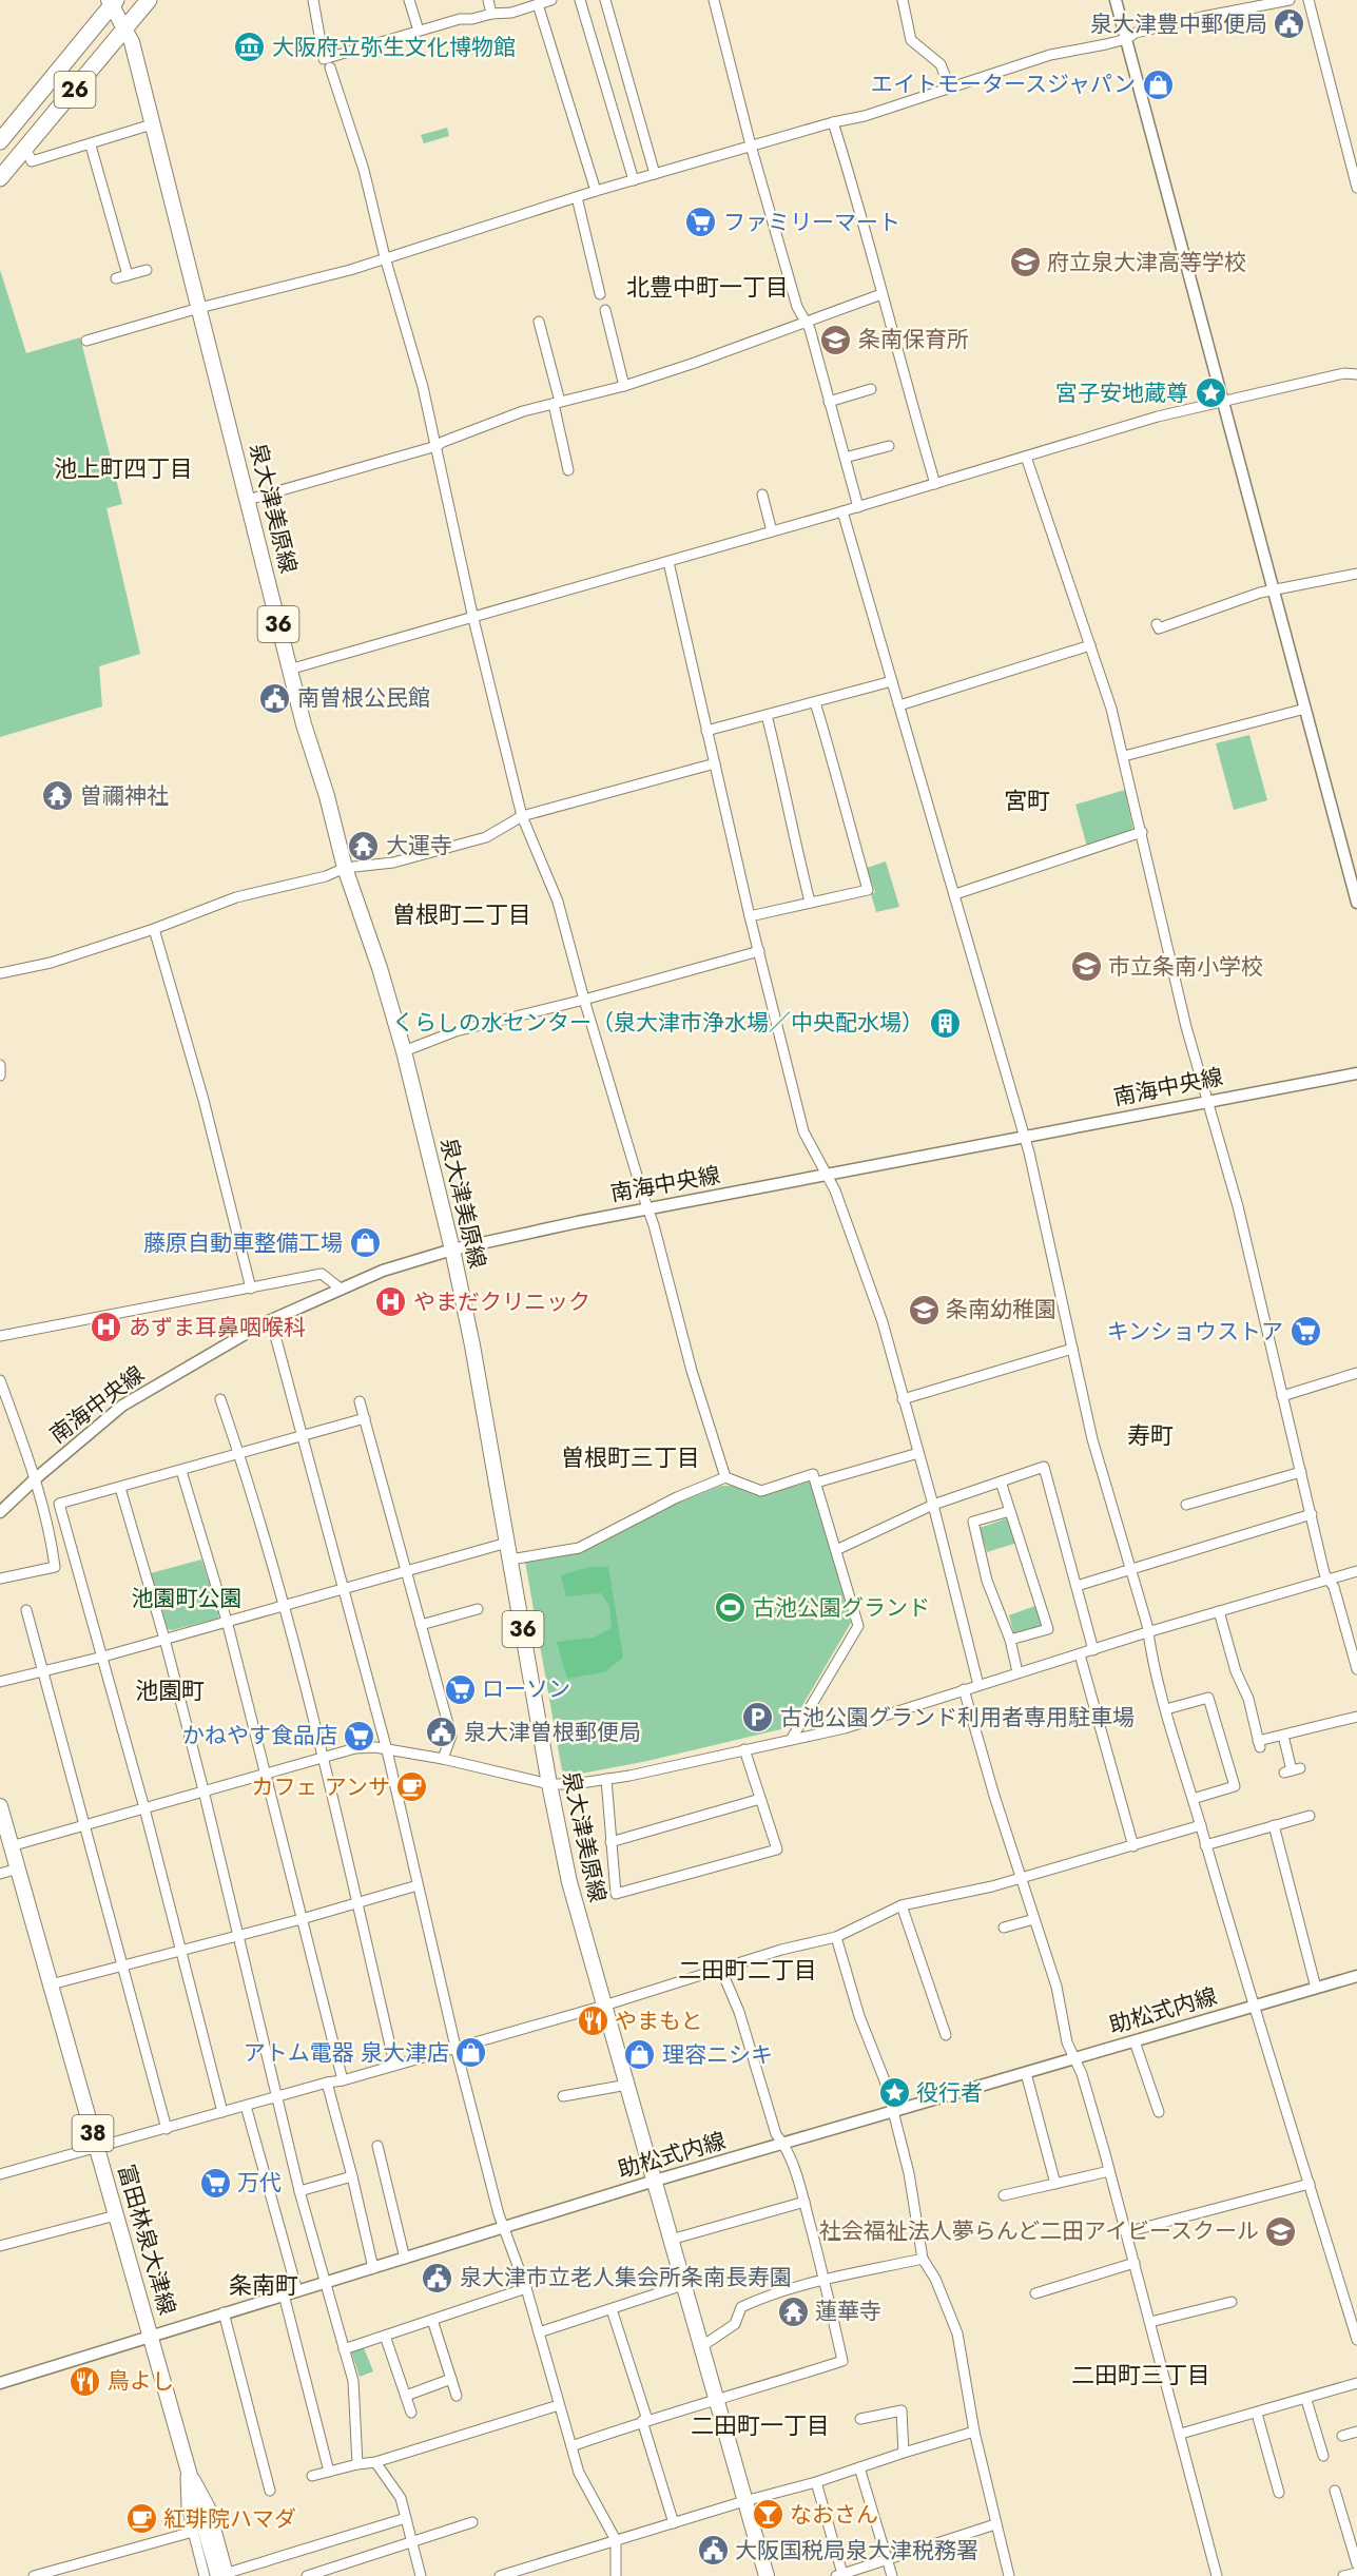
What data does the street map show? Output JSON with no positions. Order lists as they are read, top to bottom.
{
  "streets": {
    "highway": ["26"],
    "main road": [
      "泉大津美原線",
      "36",
      "38",
      "富田林泉大津線"
    ],
    "street": ["南海中央線", "助松式内線"]
  },
  "crossings": [
    ["26", "泉大津美原線"],
    ["泉大津美原線", "南海中央線"],
    ["泉大津美原線", "助松式内線"],
    ["助松式内線", "富田林泉大津線"]
  ],
  "districts": [
    "北豊中町一丁目",
    "池上町四丁目",
    "宮町",
    "曽根町二丁目",
    "寿町",
    "曽根町三丁目",
    "池園町",
    "二田町二丁目",
    "条南町",
    "二田町三丁目",
    "二田町一丁目"
  ],
  "parks": ["池園町公園"],
  "places": {
    "public building": [
      "泉大津豊中郵便局",
      "南曽根公民館",
      "泉大津曽根郵便局",
      "泉大津市立老人集会所条南長寿園",
      "大阪国税局泉大津税務署"
    ],
    "museum": ["大阪府立弥生文化博物館"],
    "shop": [
      "エイトモータースジャパン",
      "藤原自動車整備工場",
      "アトム電器 泉大津店",
      "理容ニシキ"
    ],
    "supermarket": [
      "ファミリーマート",
      "キンショウストア",
      "ローソン",
      "かねやす食品店",
      "万代"
    ],
    "school or university": [
      "府立泉大津高等学校",
      "条南保育所",
      "市立条南小学校",
      "条南幼稚園",
      "社会福祉法人夢らんど二田アイビースクール"
    ],
    "place": ["宮子安地蔵尊", "役行者"],
    "temple": ["曽禰神社", "大運寺", "蓮華寺"],
    "building": ["くらしの水センター（泉大津市浄水場／中央配水場）"],
    "hospital": ["やまだクリニック", "あずま耳鼻咽喉科"],
    "sports": ["古池公園グランド"],
    "parking": ["古池公園グランド利用者専用駐車場"],
    "cafe": ["カフェ アンサ", "紅琲院ハマダ"],
    "restaurant": ["やまもと", "鳥よし"],
    "bar": ["なおさん"]
  }
}
